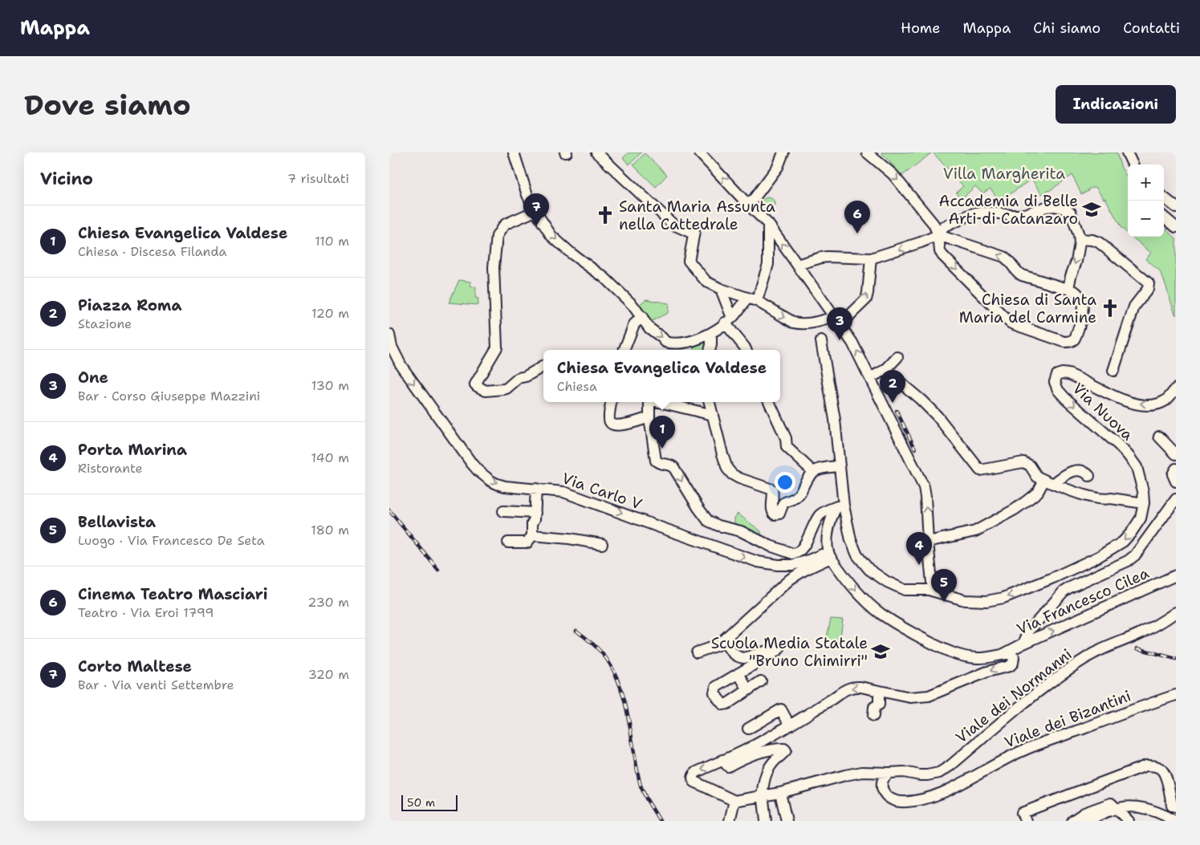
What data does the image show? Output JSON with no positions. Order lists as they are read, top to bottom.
{
  "streets": {
    "street": [
      "Via Nuova",
      "Via Carlo V",
      "Via Francesco Cilea",
      "Viale dei Normanni",
      "Viale dei Bizantini"
    ]
  },
  "crossings": [
    ["Via Carlo V", "Via Francesco Cilea"],
    ["Viale dei Normanni", "Viale dei Bizantini"]
  ],
  "one_way": ["Via Carlo V", "Via Francesco Cilea"],
  "parks": ["Villa Margherita"],
  "places": {
    "school or university": ["Accademia di Belle Arti di Catanzaro", "Scuola Media Statale \"Bruno Chimirri\""],
    "church": ["Santa Maria Assunta nella Cattedrale", "Chiesa di Santa Maria del Carmine"]
  },
  "scale_bar": "50 m",
  "page": {
    "header": "Mappa",
    "nav": [
      "Home",
      "Mappa",
      "Chi siamo",
      "Contatti"
    ],
    "buttons": "Indicazioni",
    "title": "Dove siamo",
    "heading": ["Vicino", "7 risultati"],
    "map_buttons": ["+", "−"],
    "pins": [
      "7",
      "6",
      "3",
      "2",
      "1",
      "4",
      "5"
    ],
    "list": [
      {
        "mark": "1",
        "name": "Chiesa Evangelica Valdese",
        "note": "Chiesa · Discesa Filanda",
        "value": "110 m"
      },
      {
        "mark": "2",
        "name": "Piazza Roma",
        "note": "Stazione",
        "value": "120 m"
      },
      {
        "mark": "3",
        "name": "One",
        "note": "Bar · Corso Giuseppe Mazzini",
        "value": "130 m"
      },
      {
        "mark": "4",
        "name": "Porta Marina",
        "note": "Ristorante",
        "value": "140 m"
      },
      {
        "mark": "5",
        "name": "Bellavista",
        "note": "Luogo · Via Francesco De Seta",
        "value": "180 m"
      },
      {
        "mark": "6",
        "name": "Cinema Teatro Masciari",
        "note": "Teatro · Via Eroi 1799",
        "value": "230 m"
      },
      {
        "mark": "7",
        "name": "Corto Maltese",
        "note": "Bar · Via venti Settembre",
        "value": "320 m"
      }
    ],
    "popup": ["Chiesa Evangelica Valdese", "Chiesa"],
    "scale": "50 m"
  }
}
